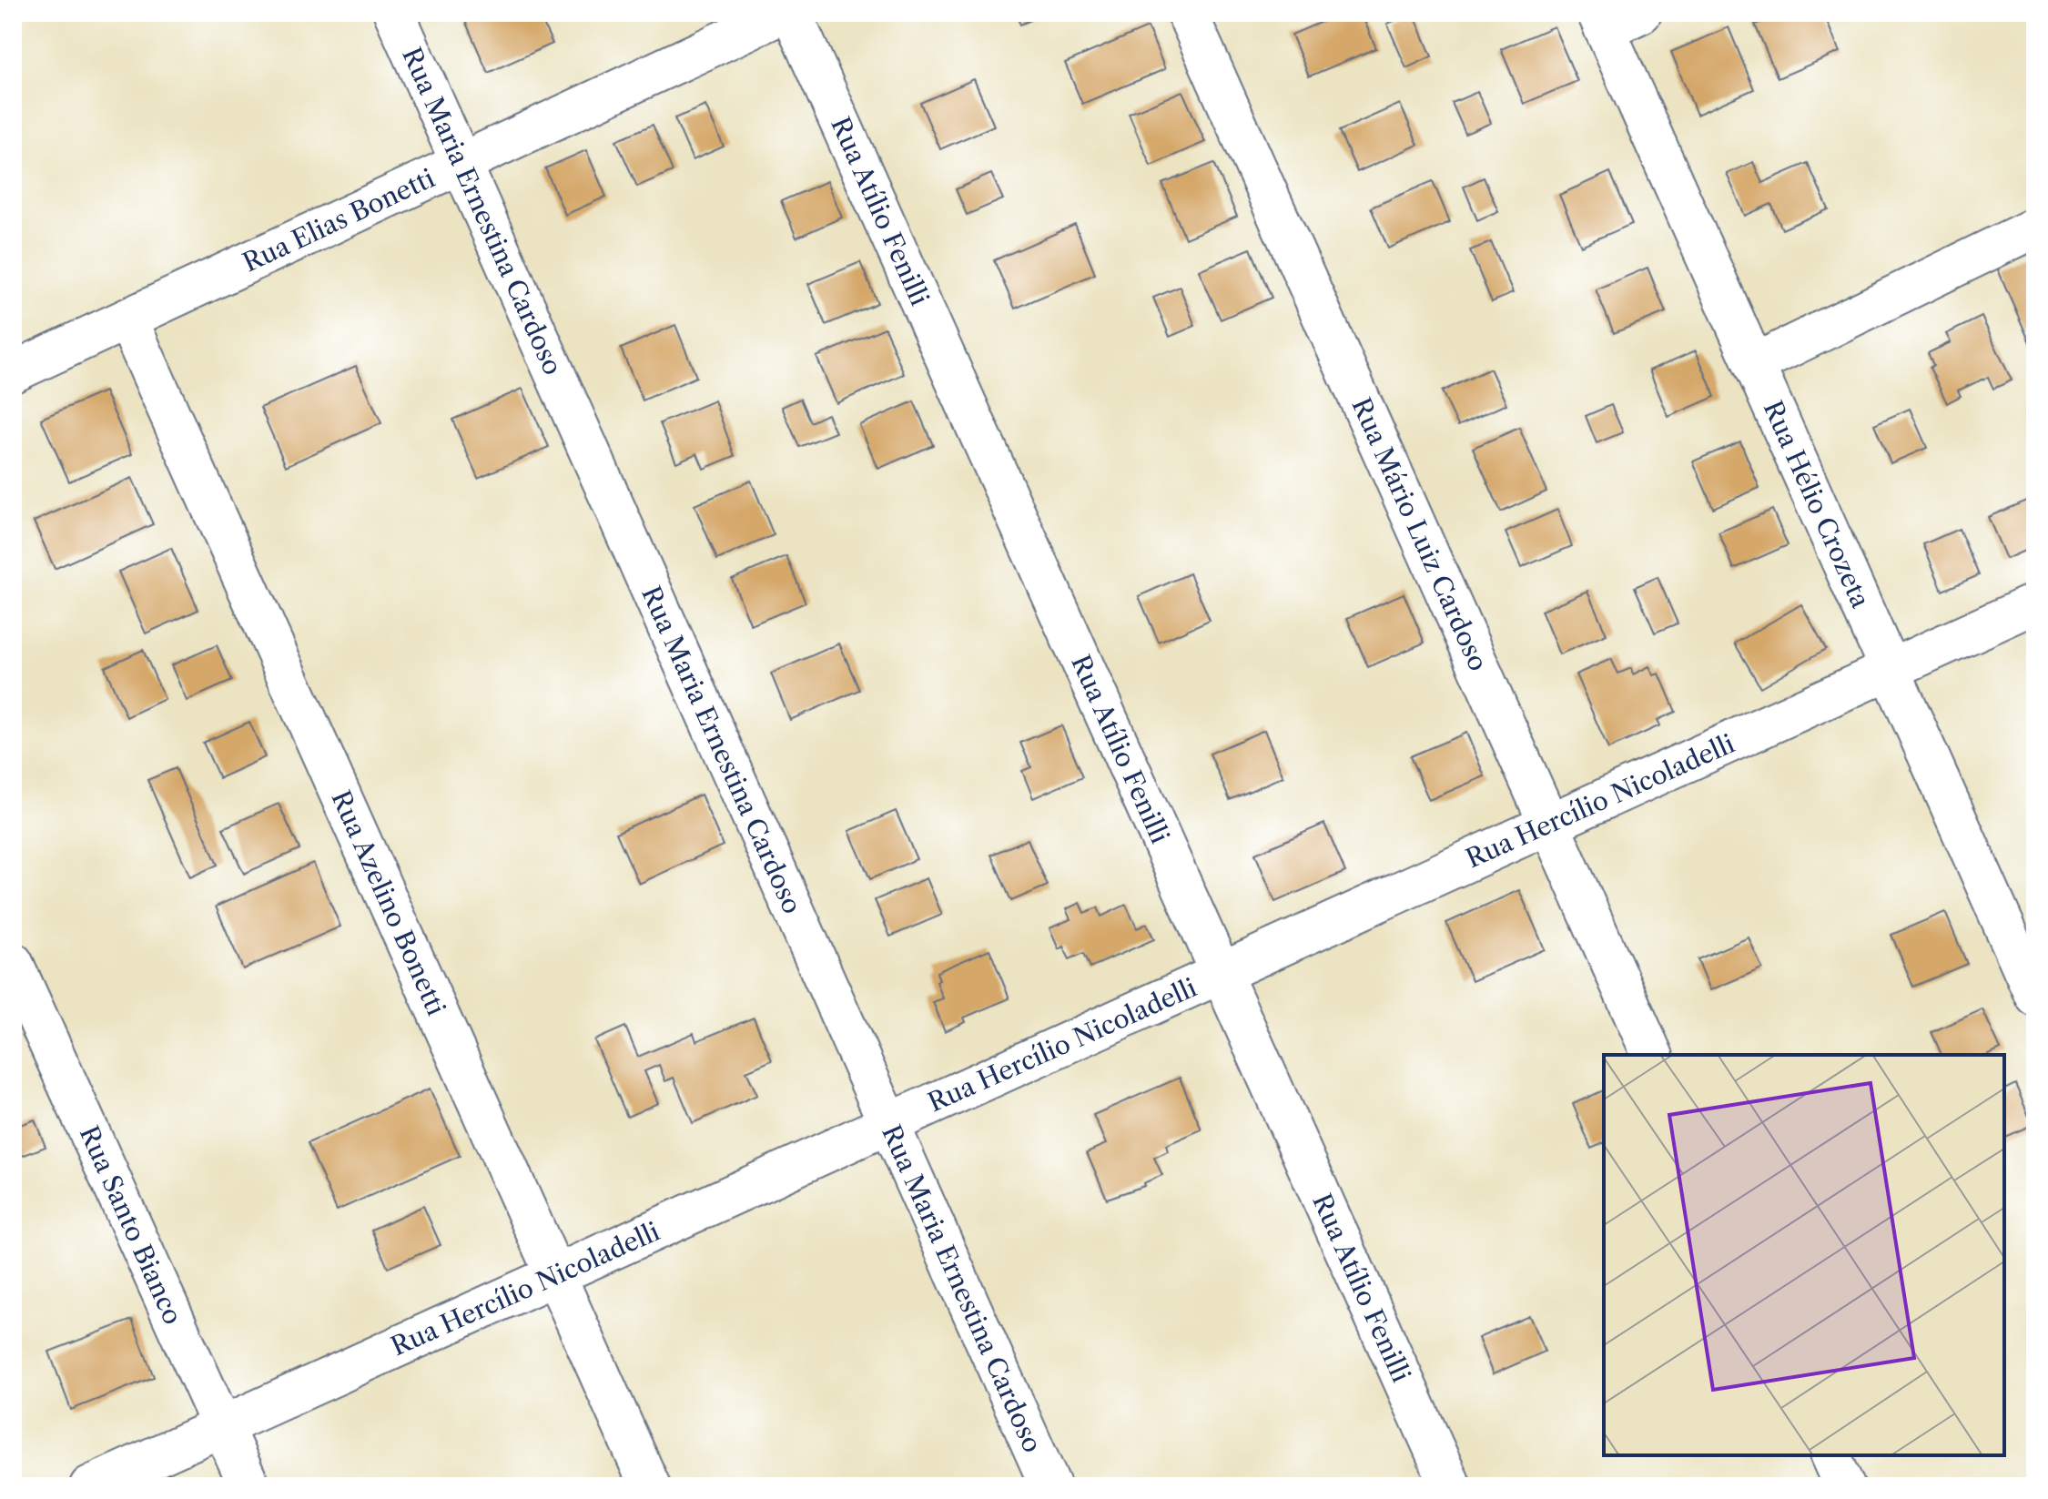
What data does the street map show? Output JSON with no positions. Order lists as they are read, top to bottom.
{
  "streets": {
    "street": [
      "Rua Maria Ernestina Cardoso",
      "Rua Atílio Fenilli",
      "Rua Elias Bonetti",
      "Rua Hélio Crozeta",
      "Rua Mário Luiz Cardoso",
      "Rua Hercílio Nicoladelli",
      "Rua Azelino Bonetti",
      "Rua Santo Bianco"
    ]
  },
  "crossings": [
    ["Rua Maria Ernestina Cardoso", "Rua Elias Bonetti"],
    ["Rua Maria Ernestina Cardoso", "Rua Hercílio Nicoladelli"],
    ["Rua Atílio Fenilli", "Rua Hercílio Nicoladelli"],
    ["Rua Elias Bonetti", "Rua Azelino Bonetti"],
    ["Rua Hélio Crozeta", "Rua Hercílio Nicoladelli"],
    ["Rua Mário Luiz Cardoso", "Rua Hercílio Nicoladelli"],
    ["Rua Hercílio Nicoladelli", "Rua Azelino Bonetti"],
    ["Rua Hercílio Nicoladelli", "Rua Santo Bianco"]
  ]
}
